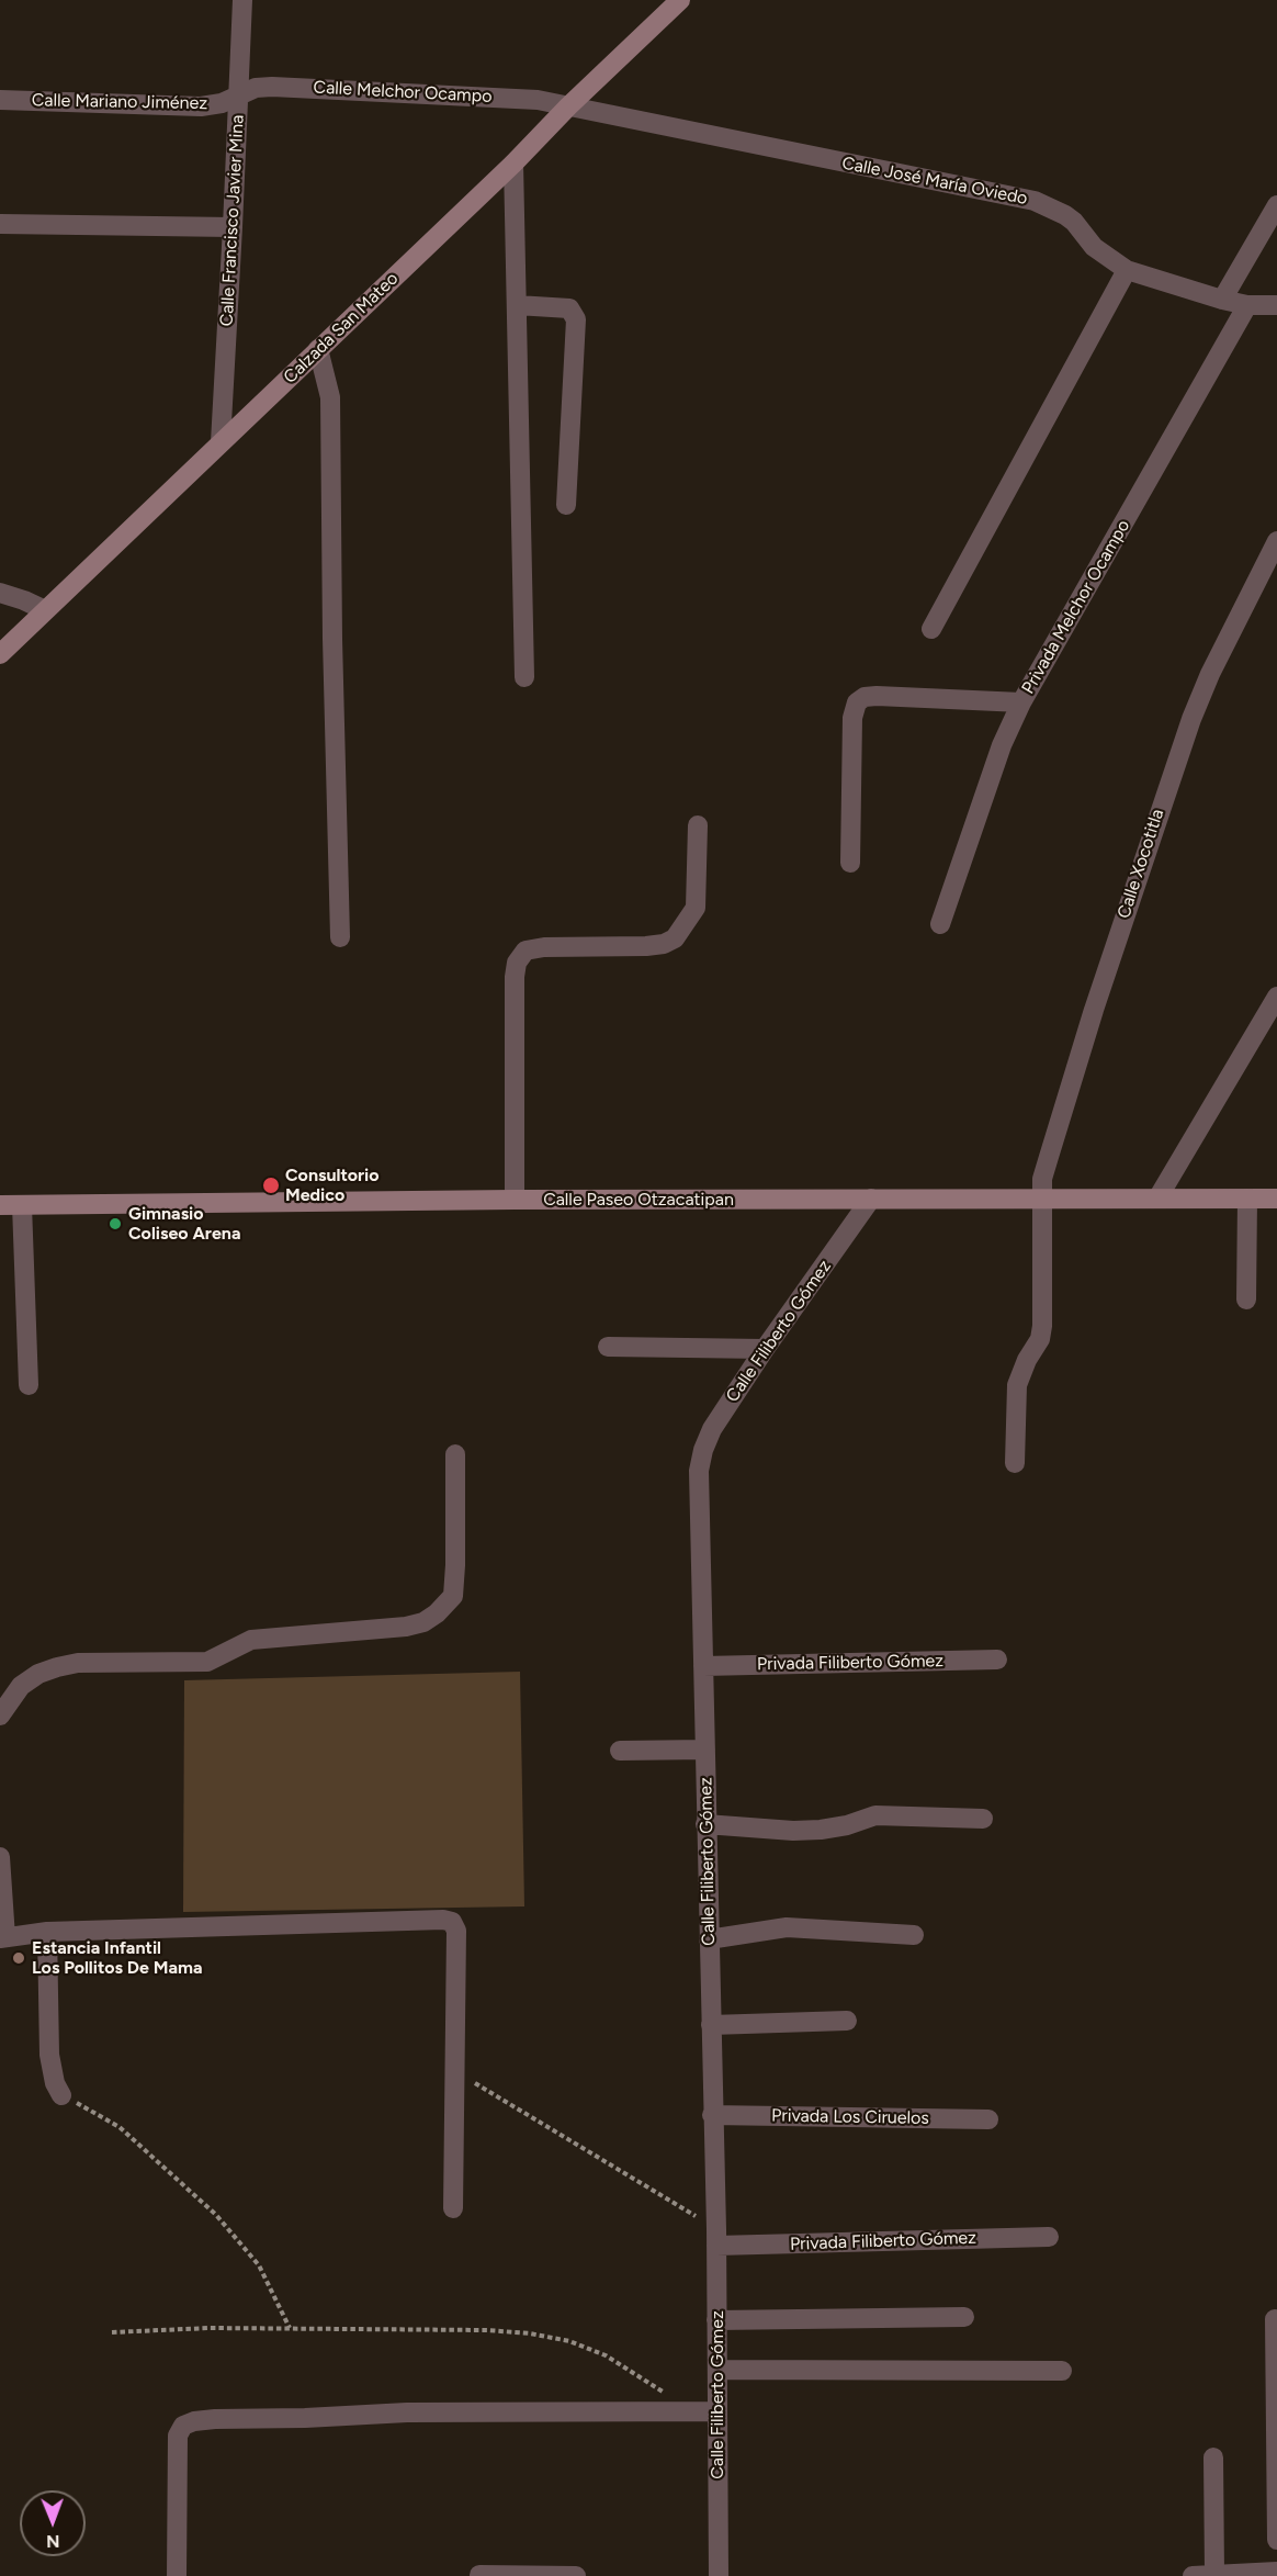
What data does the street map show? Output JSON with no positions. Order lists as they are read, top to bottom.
{
  "streets": {
    "main road": ["Calzada San Mateo", "Calle Paseo Otzacatipan"],
    "street": [
      "Calle Melchor Ocampo",
      "Calle Mariano Jiménez",
      "Calle José María Oviedo",
      "Calle Francisco Javier Mina",
      "Privada Melchor Ocampo",
      "Calle Xocotitla",
      "Calle Filiberto Gómez",
      "Privada Filiberto Gómez",
      "Privada Los Ciruelos"
    ]
  },
  "crossings": [
    ["Calle Melchor Ocampo", "Calle Mariano Jiménez"],
    ["Calle Melchor Ocampo", "Calle José María Oviedo"],
    ["Calle Melchor Ocampo", "Calle Francisco Javier Mina"],
    ["Calle Melchor Ocampo", "Calzada San Mateo"],
    ["Calle Mariano Jiménez", "Calle Francisco Javier Mina"],
    ["Calle José María Oviedo", "Calzada San Mateo"],
    ["Calle José María Oviedo", "Privada Melchor Ocampo"],
    ["Calle Francisco Javier Mina", "Calzada San Mateo"],
    ["Calle Xocotitla", "Calle Paseo Otzacatipan"],
    ["Calle Paseo Otzacatipan", "Calle Filiberto Gómez"],
    ["Calle Filiberto Gómez", "Privada Filiberto Gómez"],
    ["Calle Filiberto Gómez", "Privada Los Ciruelos"]
  ],
  "places": ["Consultorio Medico", "Gimnasio Coliseo Arena", "Estancia Infantil Los Pollitos De Mama"],
  "north": "bottom"
}
